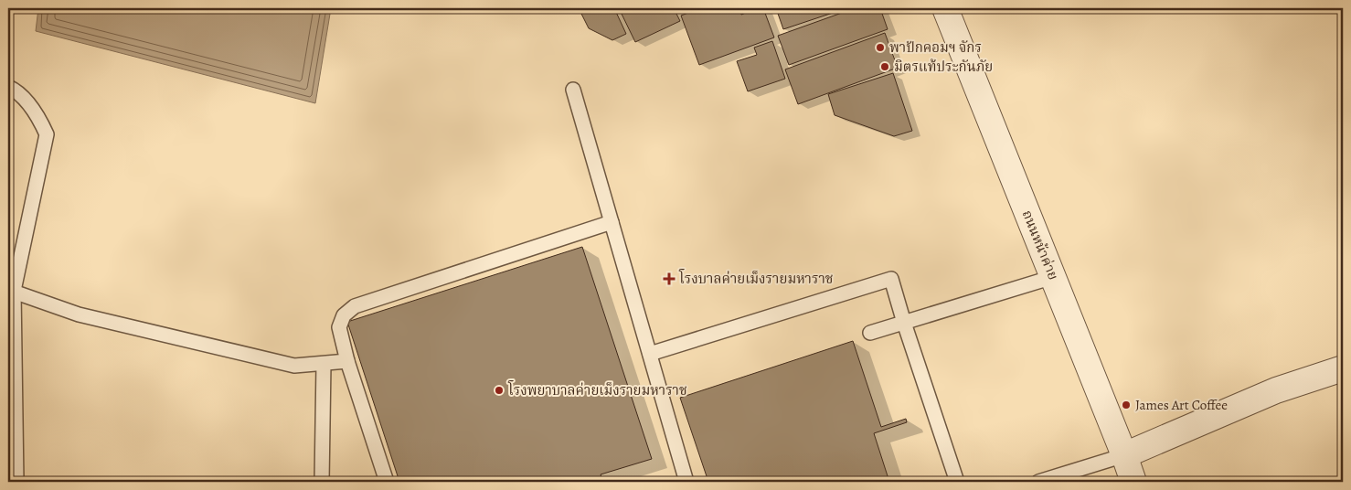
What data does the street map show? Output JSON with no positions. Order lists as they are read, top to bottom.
{
  "streets": {
    "street": ["ถนนหน้าค่าย"]
  },
  "places": {
    "other": [
      "พาปักคอมฯ จักร",
      "มิตรแท้ประกันภัย",
      "โรงพยาบาลค่ายเม็งรายมหาราช",
      "James Art Coffee"
    ],
    "health": ["โรงบาลค่ายเม็งรายมหาราช"]
  }
}
